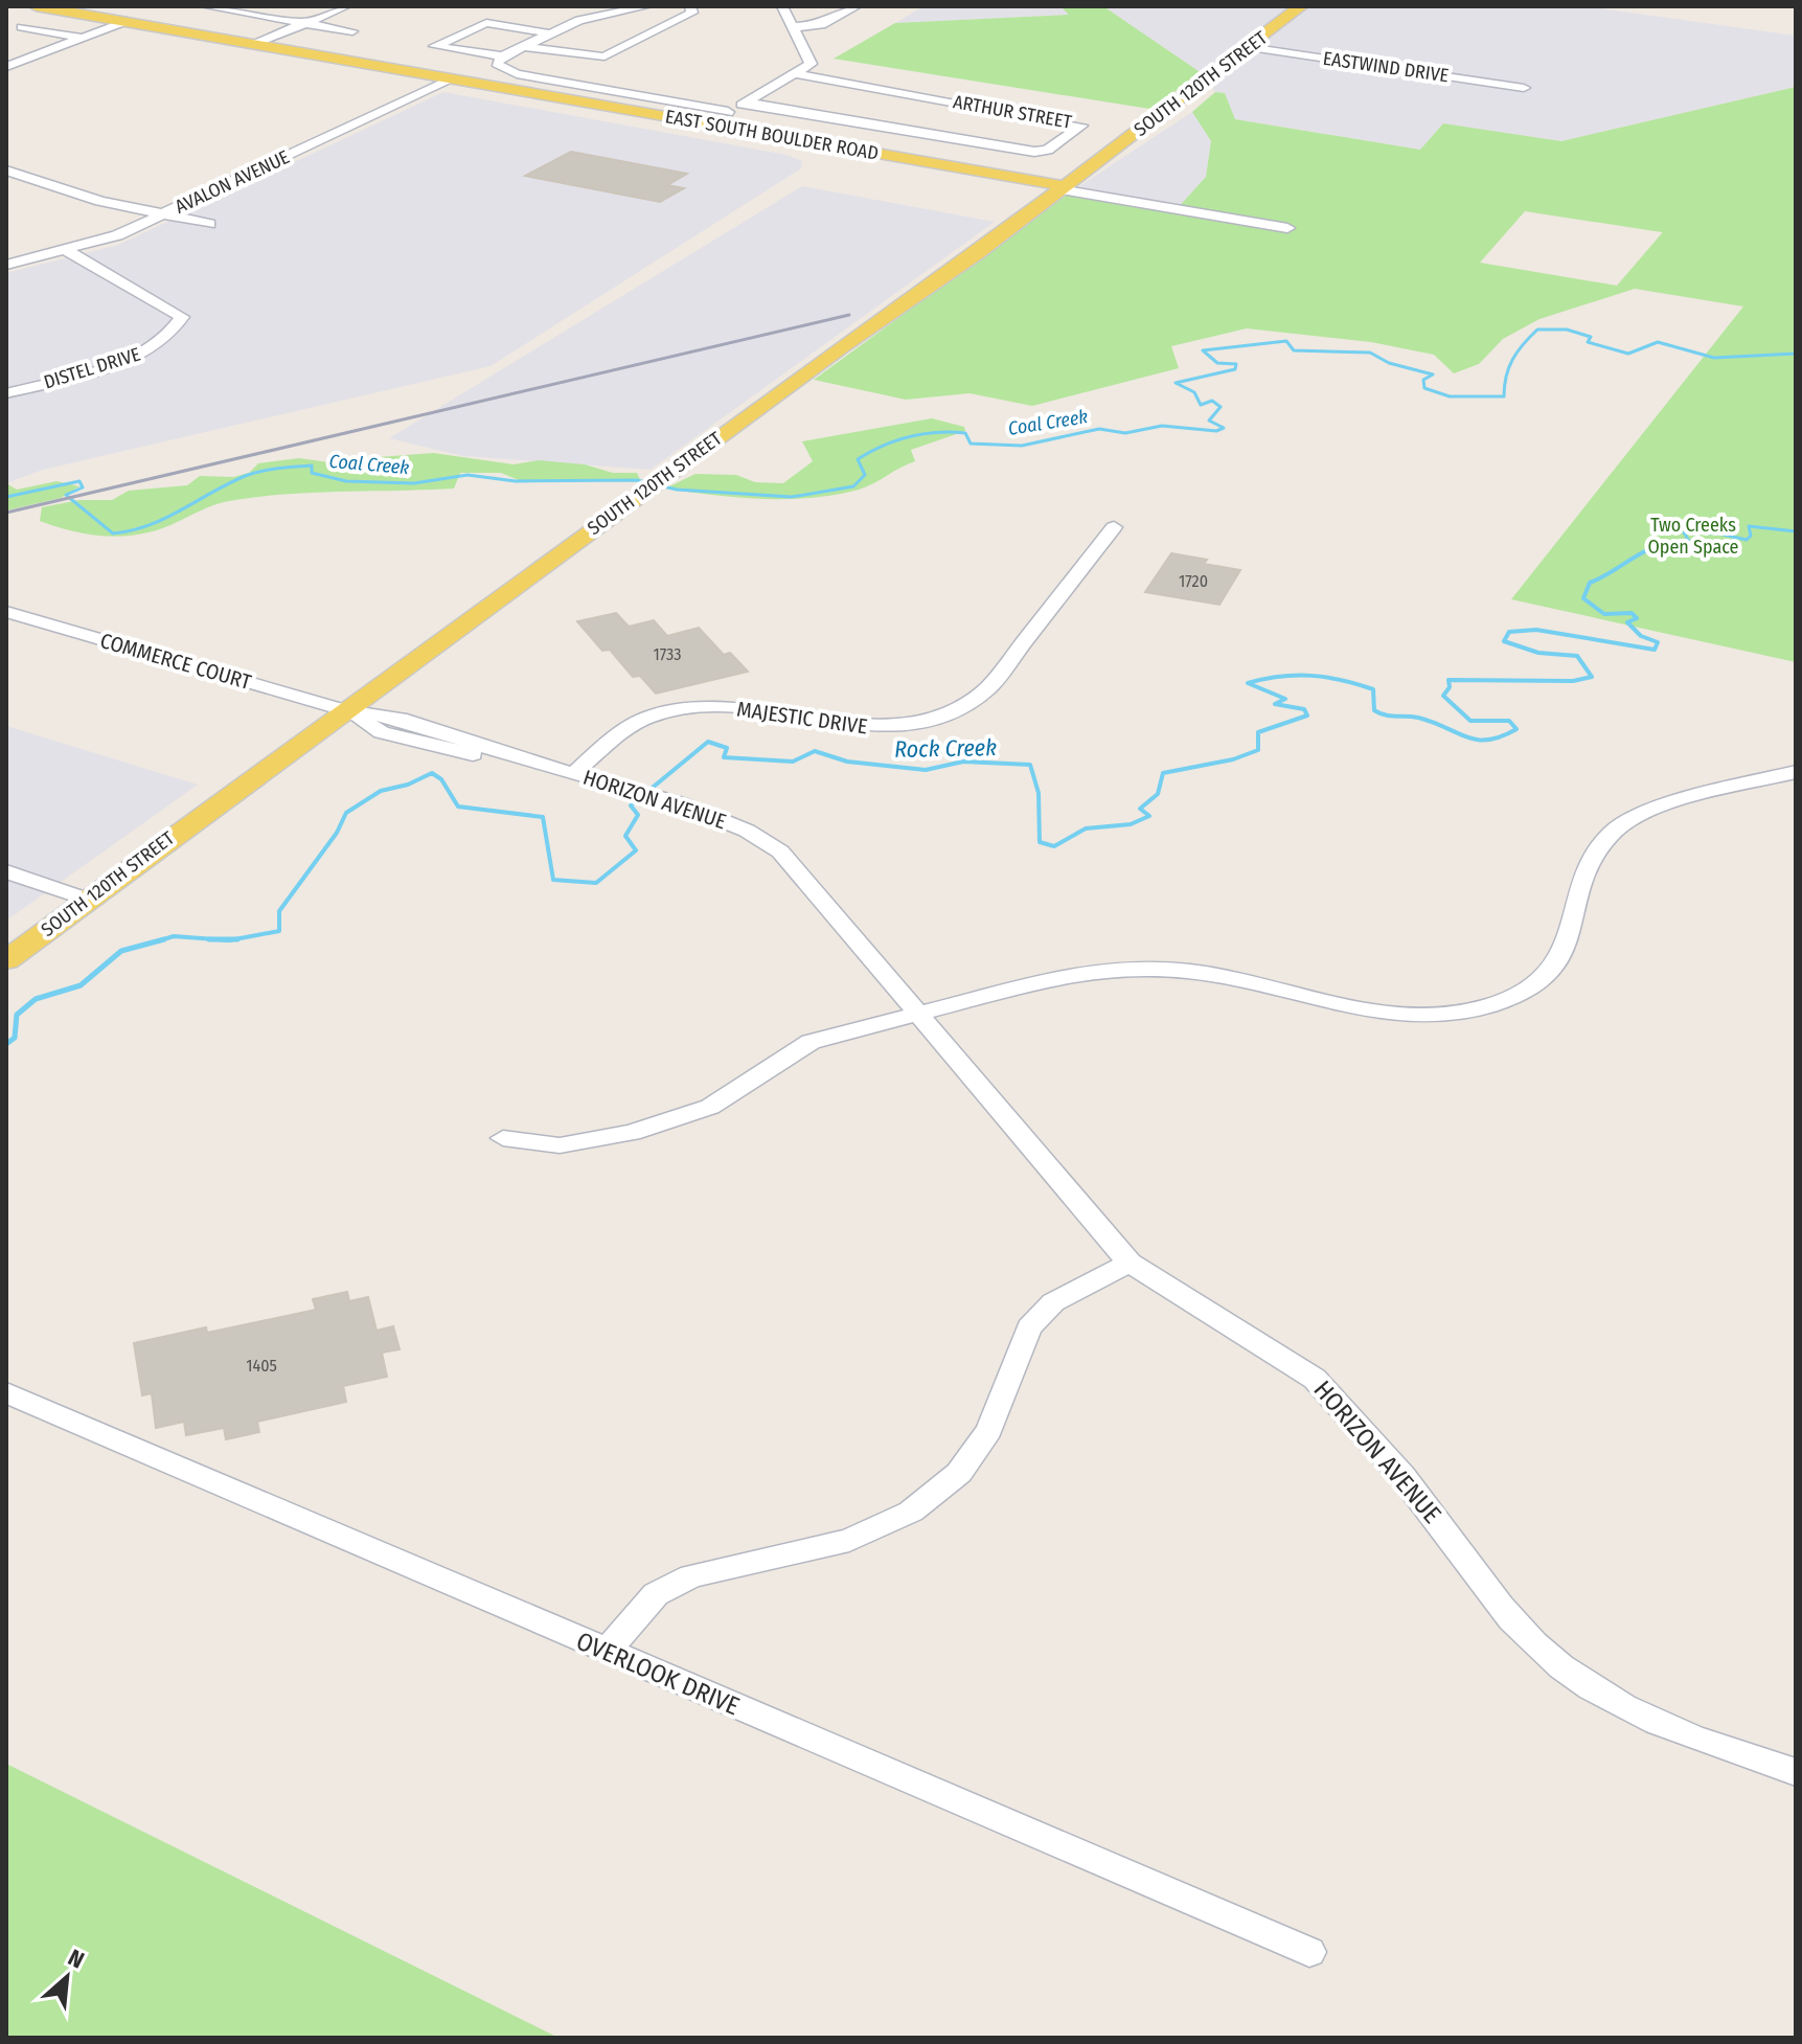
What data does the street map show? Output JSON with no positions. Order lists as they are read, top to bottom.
{
  "streets": {
    "main road": ["SOUTH 120TH STREET", "EAST SOUTH BOULDER ROAD"],
    "street": [
      "EASTWIND DRIVE",
      "ARTHUR STREET",
      "AVALON AVENUE",
      "DISTEL DRIVE",
      "COMMERCE COURT",
      "MAJESTIC DRIVE",
      "HORIZON AVENUE",
      "OVERLOOK DRIVE"
    ]
  },
  "crossings": [
    ["EASTWIND DRIVE", "SOUTH 120TH STREET"],
    ["SOUTH 120TH STREET", "EAST SOUTH BOULDER ROAD"],
    ["SOUTH 120TH STREET", "COMMERCE COURT"],
    ["SOUTH 120TH STREET", "HORIZON AVENUE"],
    ["EAST SOUTH BOULDER ROAD", "AVALON AVENUE"],
    ["AVALON AVENUE", "DISTEL DRIVE"],
    ["COMMERCE COURT", "HORIZON AVENUE"],
    ["MAJESTIC DRIVE", "HORIZON AVENUE"]
  ],
  "water": ["Coal Creek", "Rock Creek"],
  "parks": ["Two Creeks Open Space"],
  "house_numbers": ["1720", "1733", "1405"],
  "north": "top right"
}
